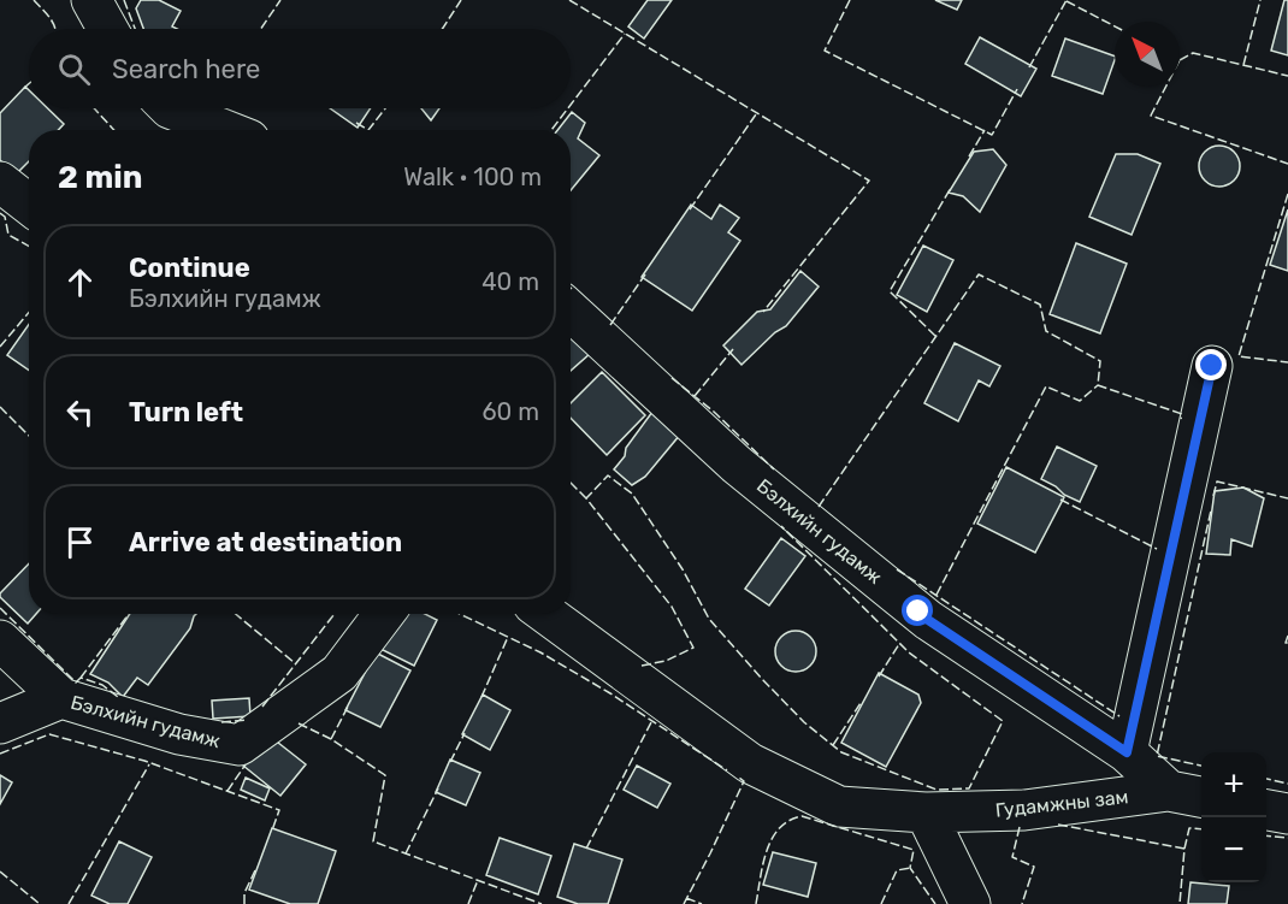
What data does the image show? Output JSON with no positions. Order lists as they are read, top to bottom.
{
  "streets": {
    "street": ["Бэлхийн гудамж", "Гудамжны зам"]
  },
  "crossings": [
    ["Бэлхийн гудамж", "Гудамжны зам"]
  ],
  "north": "top left",
  "page": {
    "search": "Search here",
    "heading": ["2 min", "Walk · 100 m"],
    "list": [
      ["Continue", "Бэлхийн гудамж", "40 m"],
      ["Turn left", "60 m"],
      "Arrive at destination"
    ],
    "map_buttons": ["+", "−"]
  }
}
